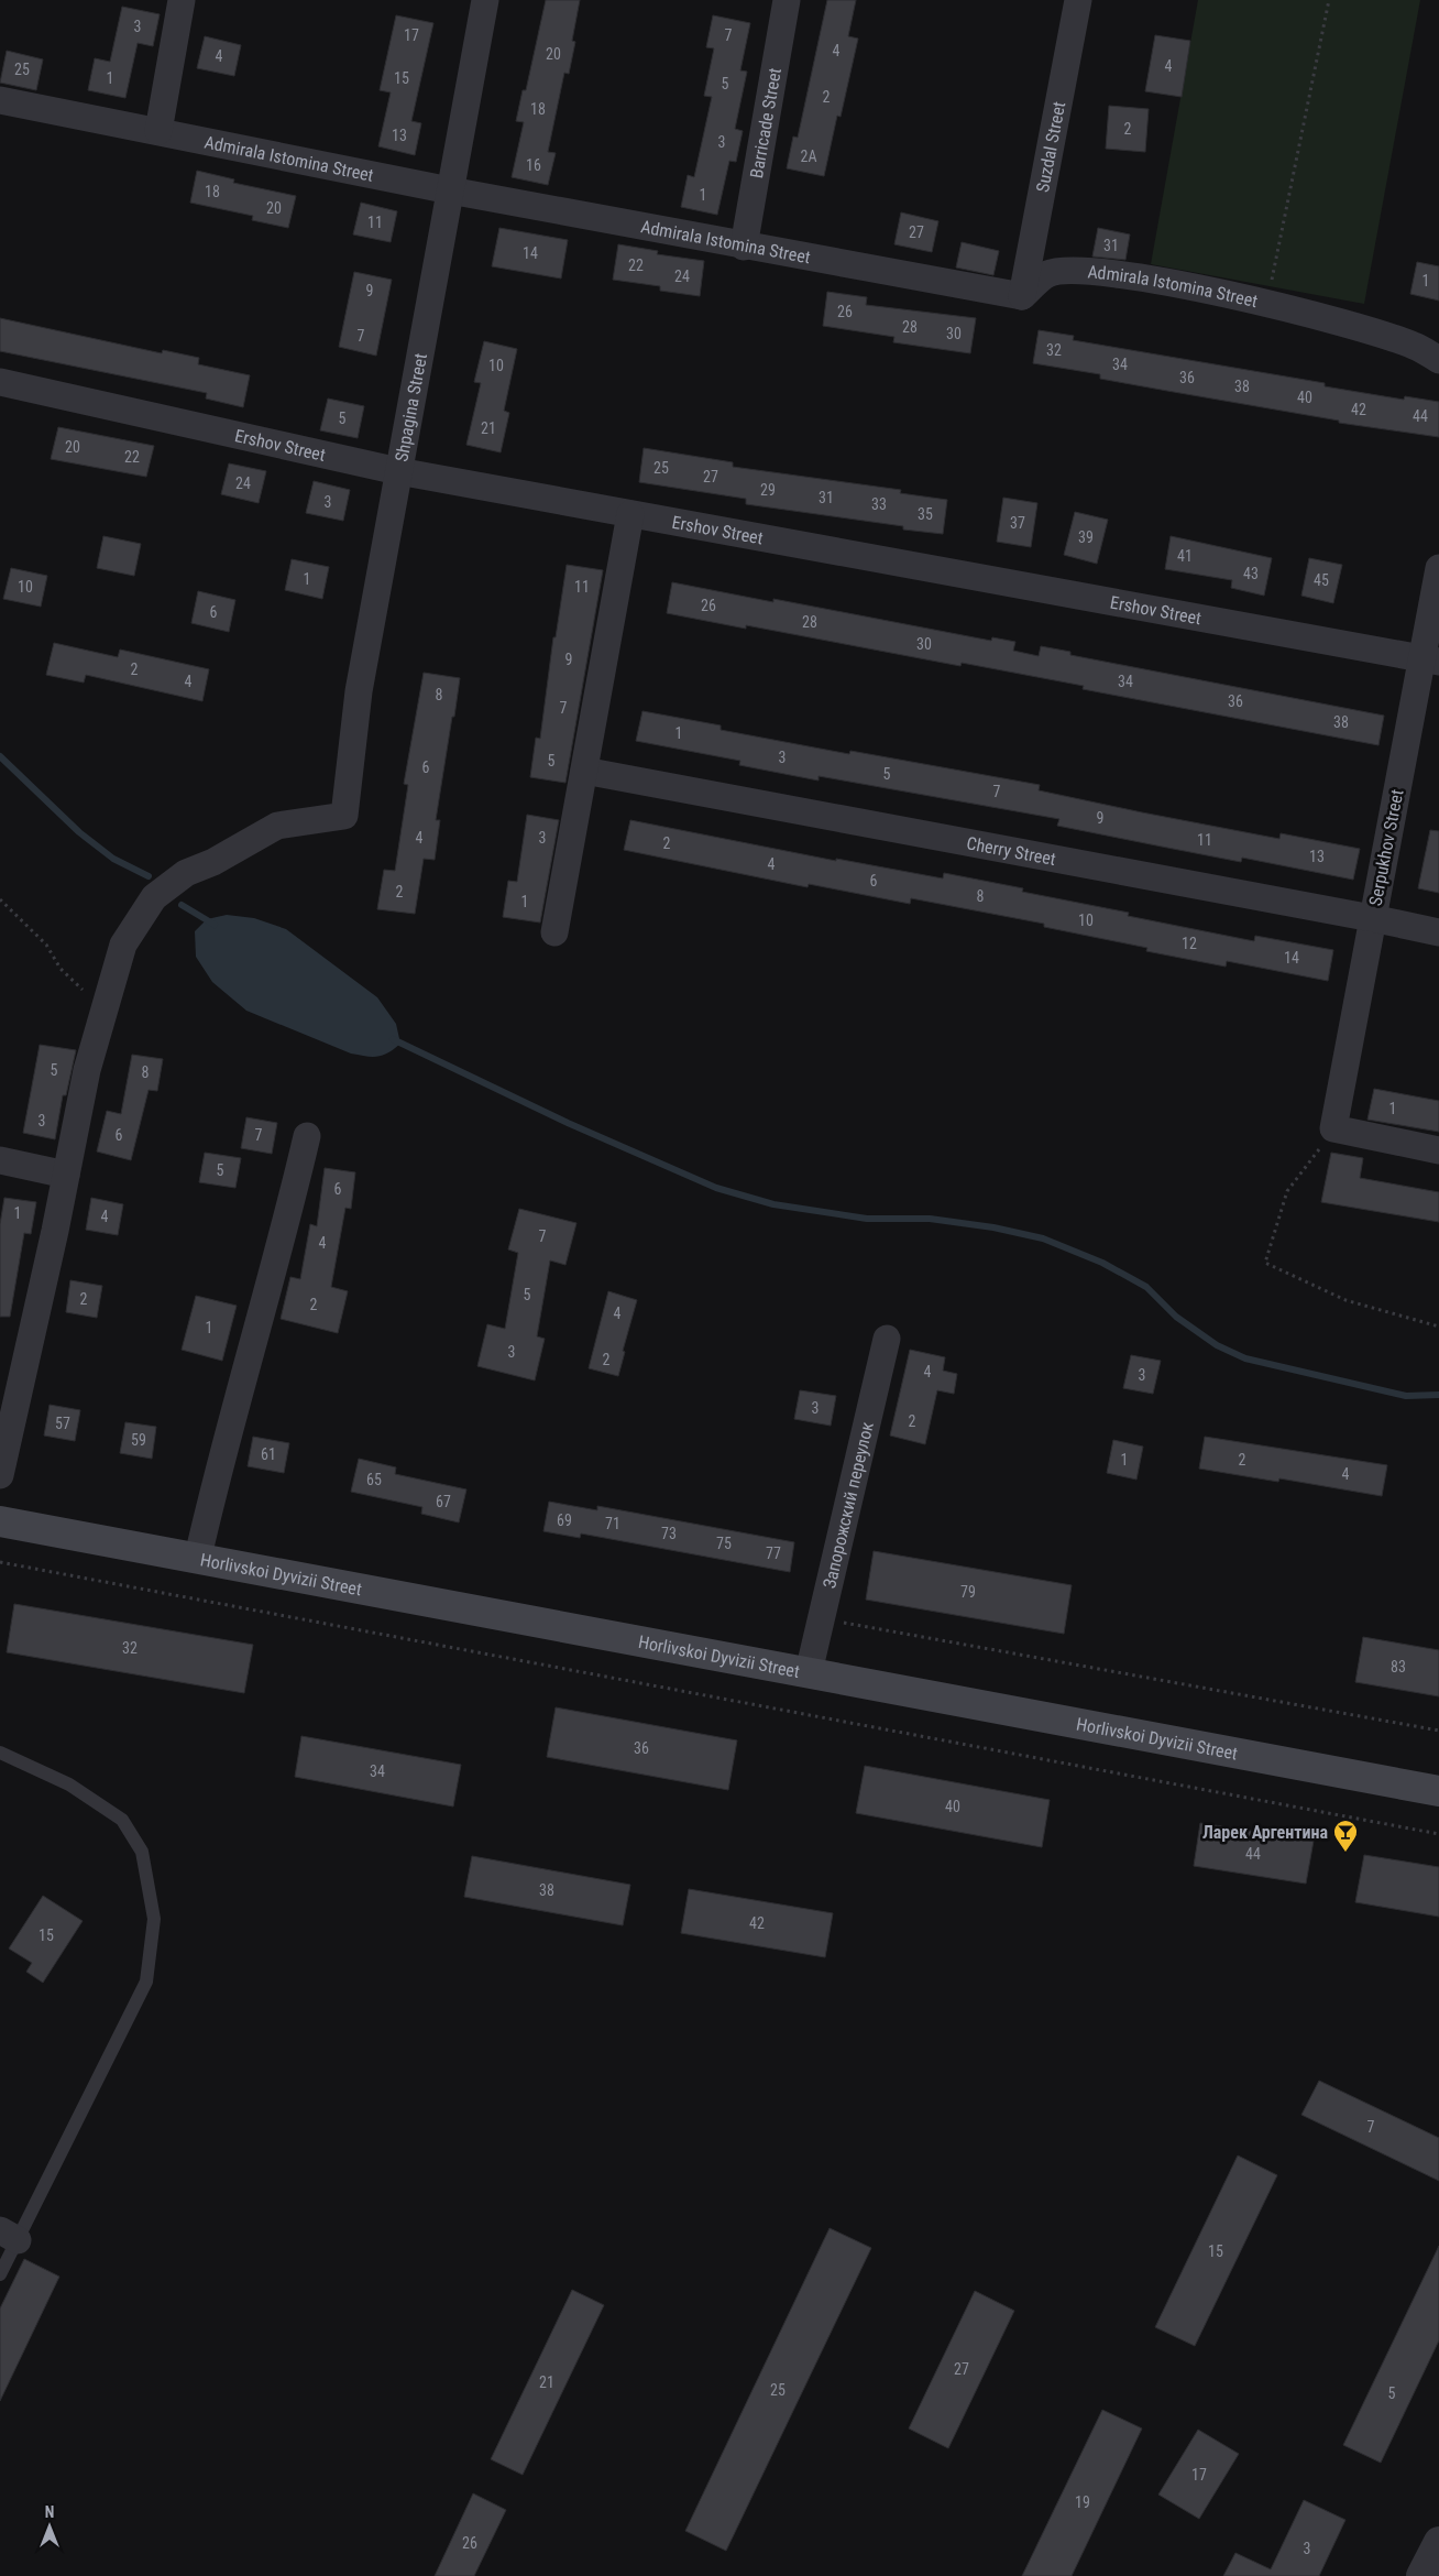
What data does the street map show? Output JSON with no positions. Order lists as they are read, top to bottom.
{
  "streets": {
    "main road": ["Horlivskoi Dyvizii Street"],
    "street": [
      "Barricade Street",
      "Suzdal Street",
      "Admirala Istomina Street",
      "Shpagina Street",
      "Ershov Street",
      "Serpukhov Street",
      "Cherry Street",
      "Запорожский переулок"
    ]
  },
  "crossings": [
    ["Barricade Street", "Admirala Istomina Street"],
    ["Suzdal Street", "Admirala Istomina Street"],
    ["Admirala Istomina Street", "Shpagina Street"],
    ["Shpagina Street", "Ershov Street"],
    ["Ershov Street", "Serpukhov Street"],
    ["Serpukhov Street", "Cherry Street"],
    ["Запорожский переулок", "Horlivskoi Dyvizii Street"]
  ],
  "places": {
    "bar": ["Ларек Аргентина"]
  },
  "house_numbers": [
    "3",
    "17",
    "7",
    "4",
    "20",
    "4",
    "4",
    "25",
    "1",
    "15",
    "5",
    "2",
    "18",
    "2",
    "13",
    "3",
    "2А",
    "16",
    "18",
    "1",
    "20",
    "11",
    "27",
    "31",
    "14",
    "22",
    "24",
    "1",
    "9",
    "26",
    "28",
    "30",
    "7",
    "32",
    "34",
    "10",
    "36",
    "38",
    "40",
    "42",
    "44",
    "5",
    "21",
    "20",
    "22",
    "25",
    "27",
    "24",
    "29",
    "31",
    "3",
    "33",
    "35",
    "37",
    "39",
    "41",
    "43",
    "1",
    "45",
    "10",
    "11",
    "26",
    "6",
    "28",
    "30",
    "9",
    "2",
    "4",
    "34",
    "8",
    "36",
    "7",
    "38",
    "1",
    "3",
    "5",
    "6",
    "5",
    "7",
    "9",
    "4",
    "3",
    "11",
    "2",
    "13",
    "4",
    "6",
    "2",
    "8",
    "1",
    "10",
    "12",
    "14",
    "5",
    "8",
    "1",
    "3",
    "6",
    "7",
    "5",
    "6",
    "1",
    "4",
    "7",
    "4",
    "5",
    "2",
    "2",
    "4",
    "1",
    "3",
    "2",
    "4",
    "3",
    "3",
    "2",
    "57",
    "59",
    "61",
    "1",
    "2",
    "4",
    "65",
    "67",
    "69",
    "71",
    "73",
    "75",
    "77",
    "79",
    "32",
    "83",
    "36",
    "34",
    "40",
    "44",
    "38",
    "42",
    "15",
    "7",
    "15",
    "27",
    "21",
    "25",
    "5",
    "17",
    "19",
    "26",
    "3"
  ],
  "north": "top"
}
